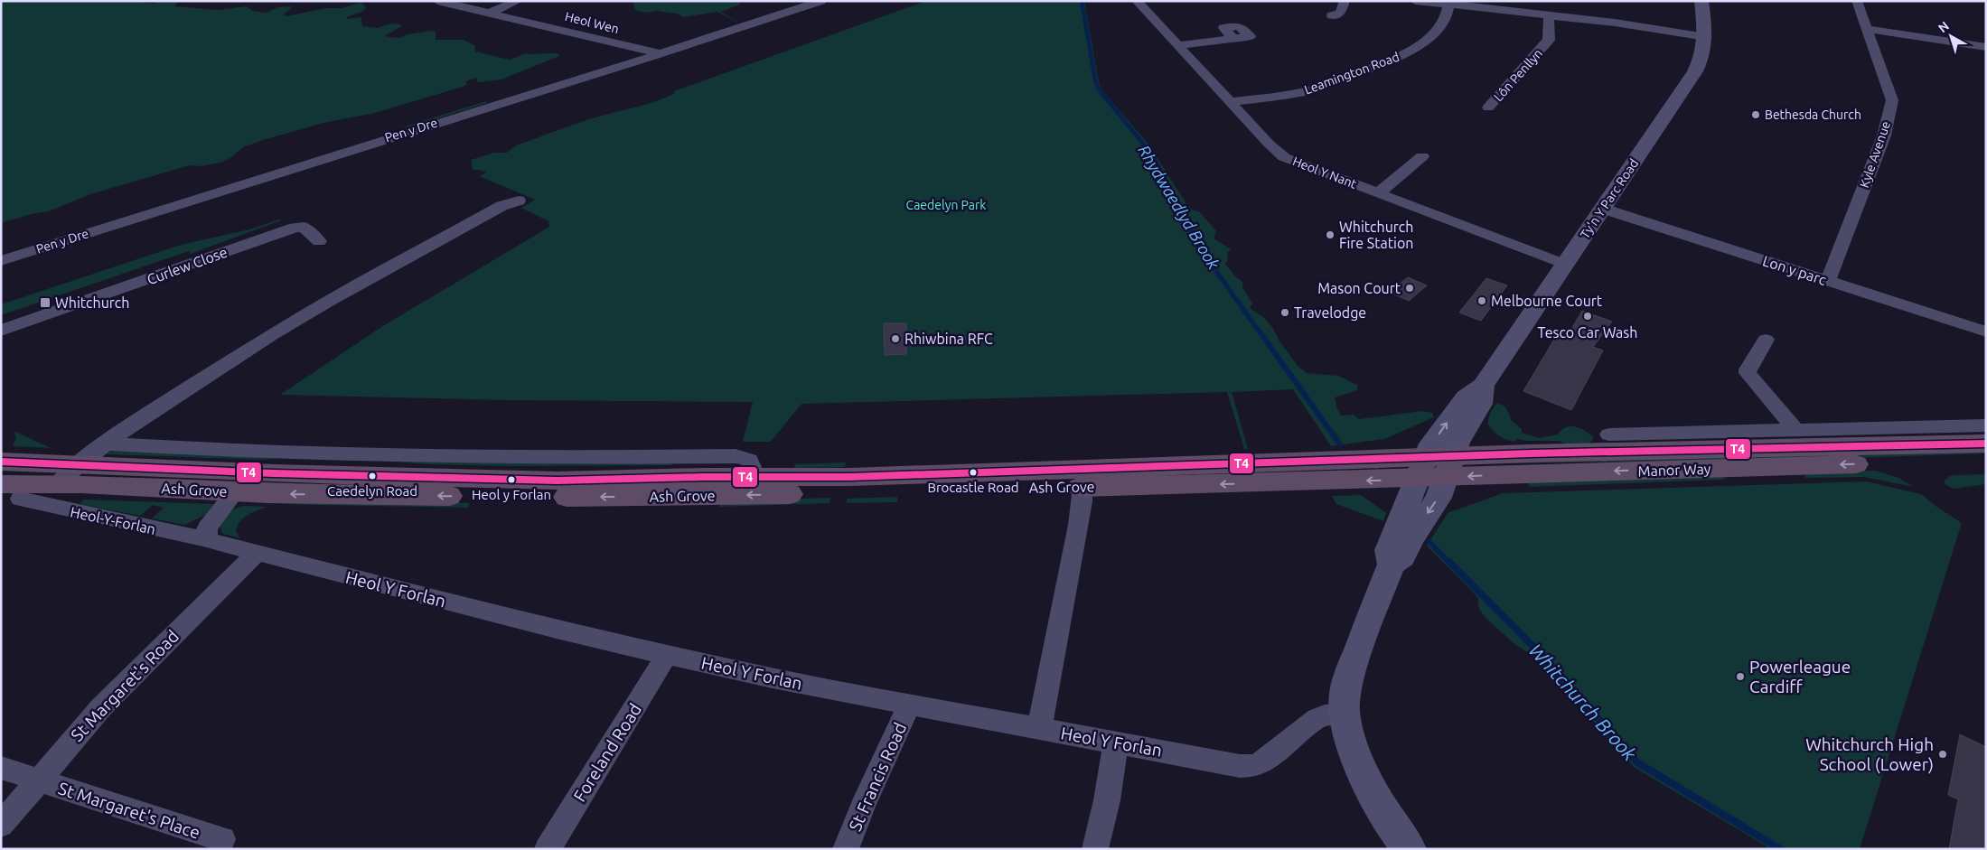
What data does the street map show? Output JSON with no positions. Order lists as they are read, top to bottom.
{
  "streets": {
    "highway": ["Manor Way", "Ash Grove"],
    "street": [
      "Heol Wen",
      "Leamington Road",
      "Lôn Penllyn",
      "Pen y Dre",
      "Kyle Avenue",
      "Heol Y Nant",
      "Ty'n Y Parc Road",
      "Curlew Close",
      "Lon y parc",
      "Heol-Y-Forlan",
      "Heol Y Forlan",
      "St Margaret's Road",
      "Foreland Road",
      "St Francis Road",
      "St Margaret's Place"
    ]
  },
  "crossings": [
    ["Heol Wen", "Pen y Dre"],
    ["Leamington Road", "Heol Y Nant"],
    ["Kyle Avenue", "Lon y parc"],
    ["Heol Y Nant", "Ty'n Y Parc Road"],
    ["Ty'n Y Parc Road", "Lon y parc"],
    ["Ty'n Y Parc Road", "Manor Way"],
    ["Ty'n Y Parc Road", "Ash Grove"],
    ["Ty'n Y Parc Road", "Heol Y Forlan"],
    ["Manor Way", "Ash Grove"],
    ["Ash Grove", "Heol-Y-Forlan"],
    ["Heol-Y-Forlan", "Heol Y Forlan"],
    ["Heol Y Forlan", "St Margaret's Road"],
    ["Heol Y Forlan", "Foreland Road"],
    ["Heol Y Forlan", "St Francis Road"],
    ["St Margaret's Road", "St Margaret's Place"]
  ],
  "water": ["Rhydwaedlyd Brook", "Whitchurch Brook"],
  "parks": ["Caedelyn Park"],
  "places": {
    "other": [
      "Bethesda Church",
      "Whitchurch Fire Station",
      "Mason Court",
      "Melbourne Court",
      "Travelodge",
      "Tesco Car Wash",
      "Rhiwbina RFC",
      "Brocastle Road",
      "Caedelyn Road",
      "Heol y Forlan",
      "Powerleague Cardiff",
      "Whitchurch High School (Lower)"
    ],
    "transit": ["Whitchurch"]
  },
  "lines": ["transit line T4"],
  "north": "top left"
}
